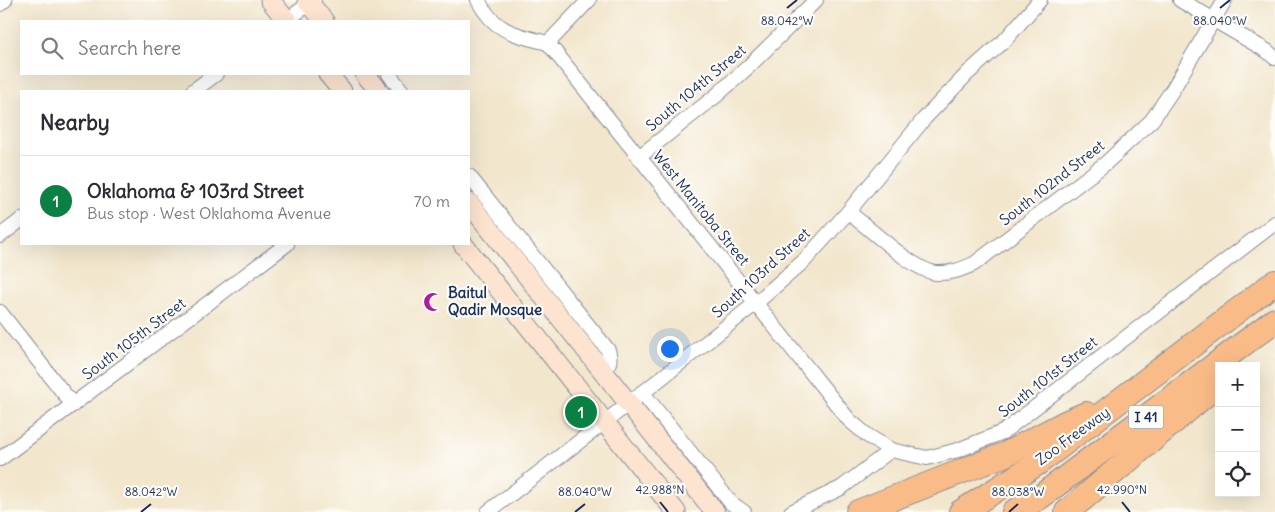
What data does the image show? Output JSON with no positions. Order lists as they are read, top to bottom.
{
  "streets": {
    "highway": ["I 41", "Zoo Freeway"],
    "street": [
      "South 104th Street",
      "South 102nd Street",
      "West Manitoba Street",
      "South 103rd Street",
      "South 105th Street",
      "South 101st Street"
    ]
  },
  "crossings": [
    ["South 104th Street", "West Manitoba Street"],
    ["South 102nd Street", "South 103rd Street"],
    ["West Manitoba Street", "South 103rd Street"],
    ["West Manitoba Street", "South 101st Street"]
  ],
  "places": {
    "mosque": ["Baitul Qadir Mosque"]
  },
  "page": {
    "search": "Search here",
    "heading": "Nearby",
    "list": [
      {
        "mark": "1",
        "name": "Oklahoma & 103rd Street",
        "note": "Bus stop · West Oklahoma Avenue",
        "value": "70 m"
      }
    ],
    "map_buttons": ["+", "−"],
    "pins": "1"
  },
  "coordinates": [
    "88.042°W",
    "88.040°W",
    "42.988°N",
    "42.990°N",
    "88.038°W"
  ]
}
